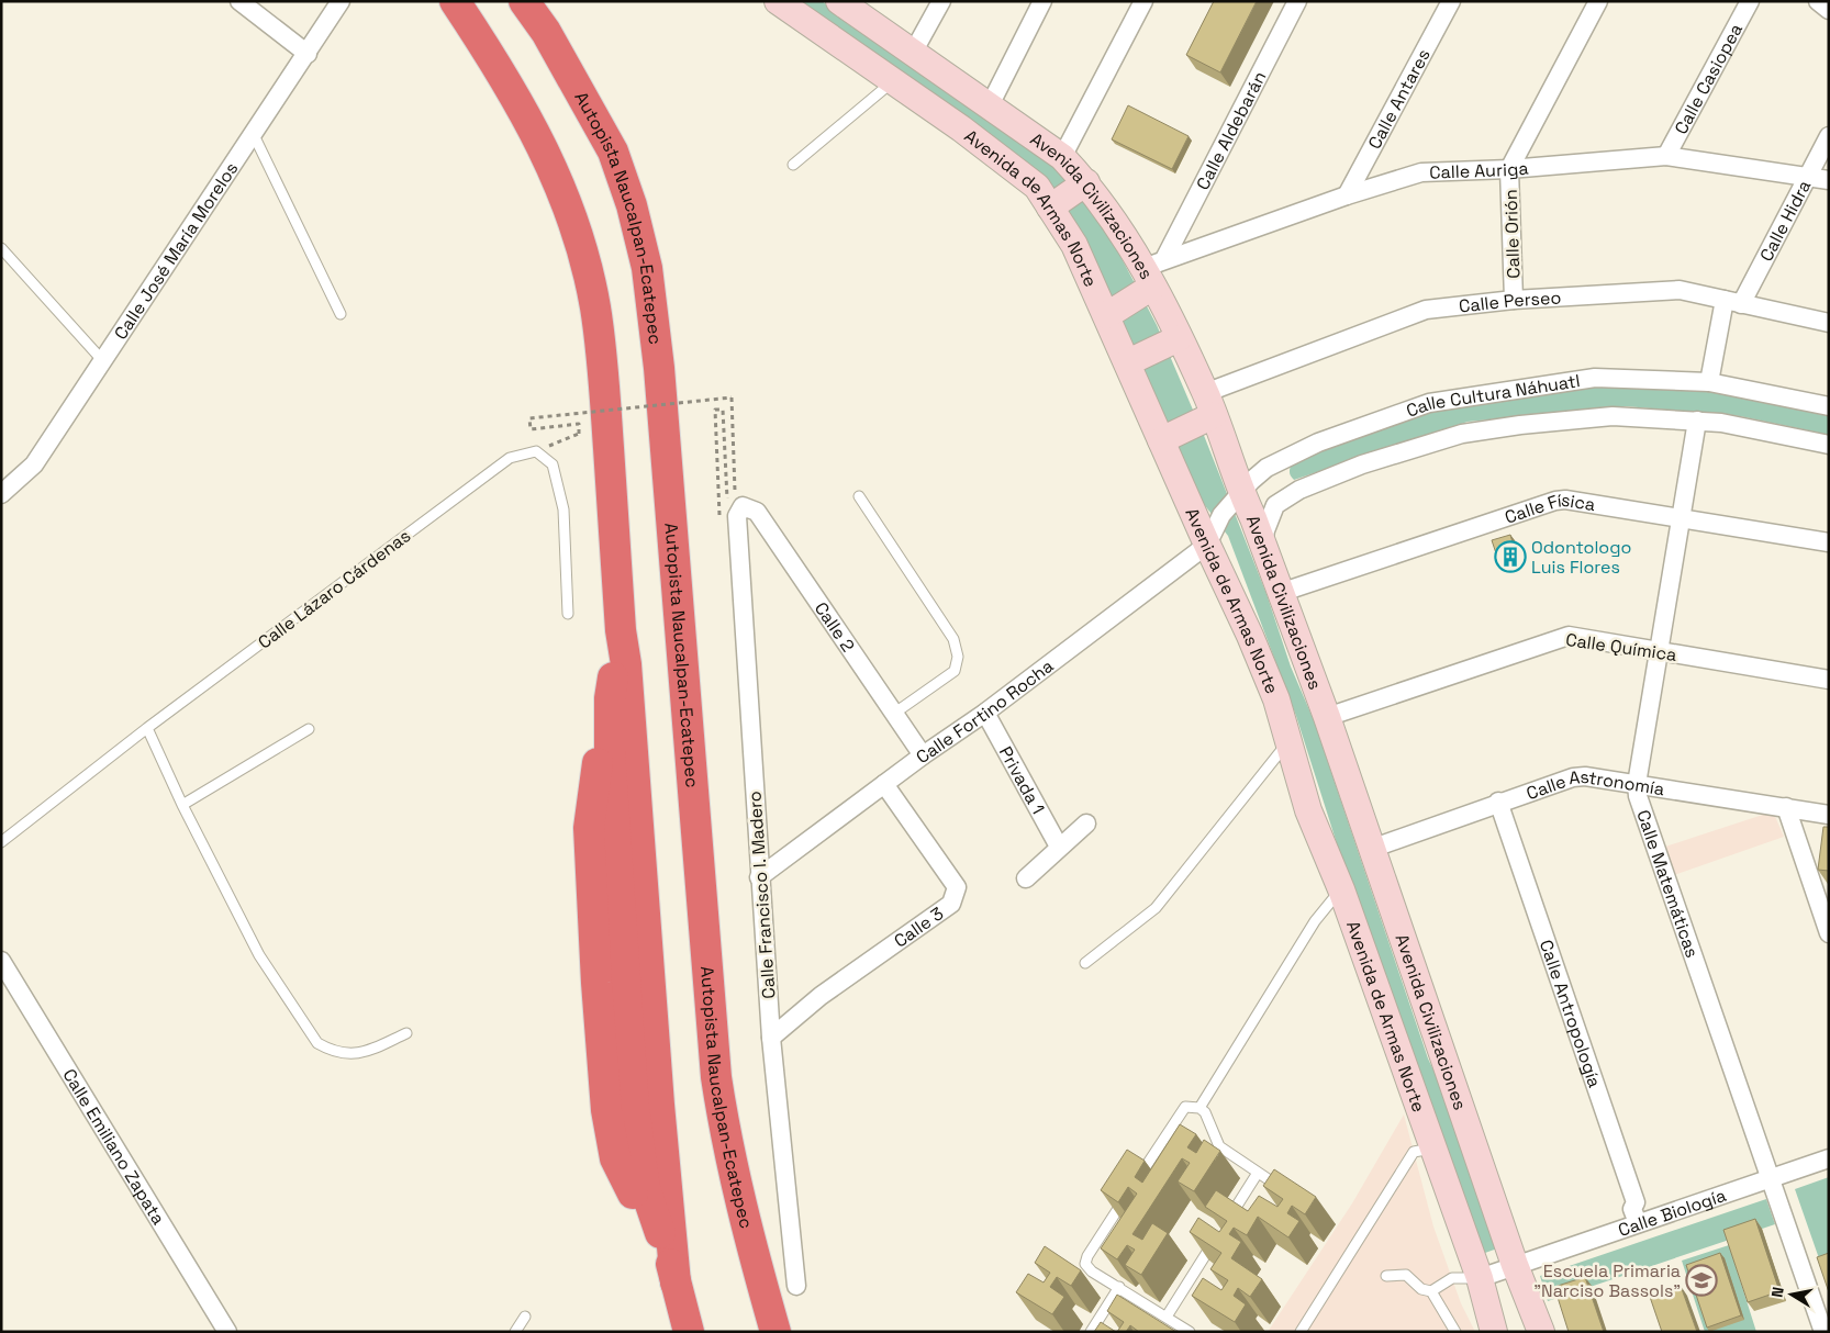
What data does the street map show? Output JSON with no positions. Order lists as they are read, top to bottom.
{
  "streets": {
    "highway": ["Autopista Naucalpan-Ecatepec"],
    "main road": ["Avenida Civilizaciones", "Avenida de Armas Norte"],
    "street": [
      "Calle Casiopea",
      "Calle Antares",
      "Calle Aldebarán",
      "Calle Auriga",
      "Calle Hidra",
      "Calle Orión",
      "Calle José María Morelos",
      "Calle Perseo",
      "Calle Cultura Náhuatl",
      "Calle Física",
      "Calle 2",
      "Calle Química",
      "Calle Fortino Rocha",
      "Privada 1",
      "Calle Astronomía",
      "Calle Matemáticas",
      "Calle Francisco I. Madero",
      "Calle 3",
      "Calle Antropología",
      "Calle Emiliano Zapata",
      "Calle Biología"
    ],
    "lane": ["Calle Lázaro Cárdenas"]
  },
  "crossings": [
    ["Calle Casiopea", "Calle Auriga"],
    ["Calle Antares", "Calle Auriga"],
    ["Calle Aldebarán", "Calle Auriga"],
    ["Calle Aldebarán", "Avenida Civilizaciones"],
    ["Calle Auriga", "Avenida Civilizaciones"],
    ["Calle Auriga", "Calle Hidra"],
    ["Calle Auriga", "Calle Orión"],
    ["Avenida Civilizaciones", "Calle Perseo"],
    ["Avenida Civilizaciones", "Calle Cultura Náhuatl"],
    ["Avenida Civilizaciones", "Calle Física"],
    ["Avenida Civilizaciones", "Calle Química"],
    ["Avenida Civilizaciones", "Calle Astronomía"],
    ["Avenida Civilizaciones", "Calle Biología"],
    ["Avenida de Armas Norte", "Calle Cultura Náhuatl"],
    ["Avenida de Armas Norte", "Calle Fortino Rocha"],
    ["Avenida de Armas Norte", "Calle Biología"],
    ["Calle Hidra", "Calle Perseo"],
    ["Calle Hidra", "Calle Cultura Náhuatl"],
    ["Calle Orión", "Calle Perseo"],
    ["Calle Cultura Náhuatl", "Calle Fortino Rocha"],
    ["Calle Cultura Náhuatl", "Calle Matemáticas"],
    ["Calle Física", "Calle Matemáticas"],
    ["Calle 2", "Calle Fortino Rocha"],
    ["Calle 2", "Calle Francisco I. Madero"],
    ["Calle Química", "Calle Matemáticas"],
    ["Calle Fortino Rocha", "Privada 1"],
    ["Calle Fortino Rocha", "Calle Francisco I. Madero"],
    ["Calle Fortino Rocha", "Calle 3"],
    ["Calle Astronomía", "Calle Matemáticas"],
    ["Calle Astronomía", "Calle Antropología"],
    ["Calle Matemáticas", "Calle Biología"],
    ["Calle Francisco I. Madero", "Calle 3"],
    ["Calle Antropología", "Calle Biología"]
  ],
  "places": {
    "building": ["Odontologo Luis Flores"],
    "school or university": ["Escuela Primaria \"Narciso Bassols\""]
  },
  "north": "left"
}
